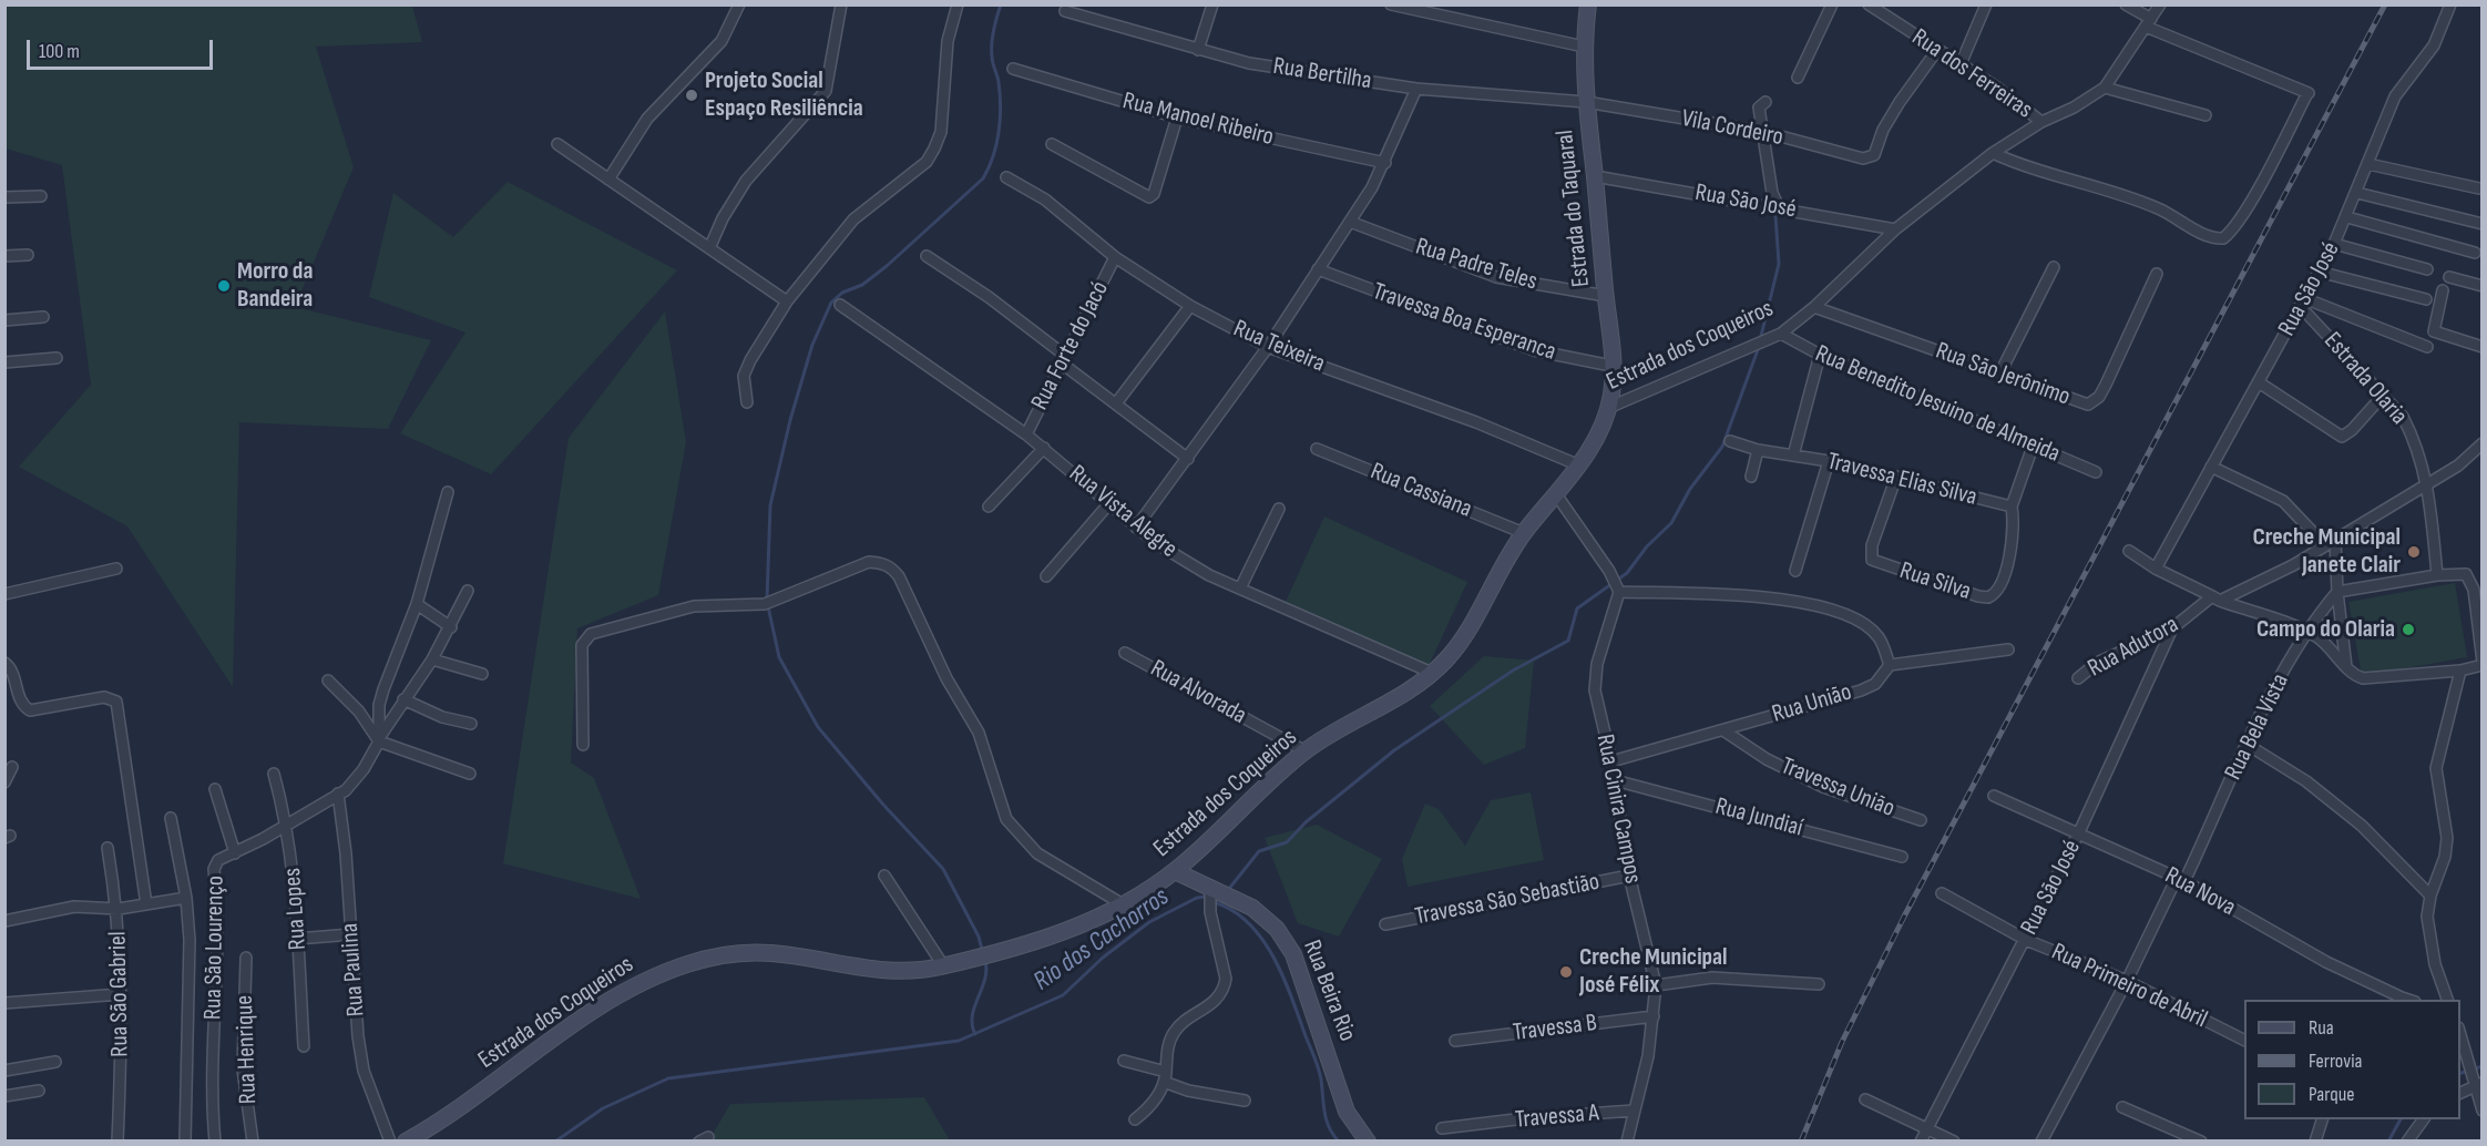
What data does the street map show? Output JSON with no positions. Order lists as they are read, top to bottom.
{
  "streets": {
    "street": [
      "Rua Bertilha",
      "Rua dos Ferreiras",
      "Rua Manoel Ribeiro",
      "Vila Cordeiro",
      "Rua São José",
      "Estrada do Taquaral",
      "Rua Padre Teles",
      "Travessa Boa Esperanca",
      "Rua Forte do Jacó",
      "Estrada dos Coqueiros",
      "Rua Teixeira",
      "Rua São Jerônimo",
      "Estrada Olaria",
      "Rua Benedito Jesuino de Almeida",
      "Travessa Elias Silva",
      "Rua Cassiana",
      "Rua Vista Alegre",
      "Rua Silva",
      "Rua Adutora",
      "Rua Alvorada",
      "Rua União",
      "Rua Bela Vista",
      "Travessa União",
      "Rua Cinira Campos",
      "Rua Jundiaí",
      "Rua Nova",
      "Travessa São Sebastião",
      "Rua Lopes",
      "Rua São Lourenço",
      "Rua Paulina",
      "Rua Primeiro de Abril",
      "Rua Beira Rio",
      "Rua São Gabriel",
      "Travessa B",
      "Rua Henrique",
      "Travessa A"
    ]
  },
  "crossings": [
    ["Rua Bertilha", "Vila Cordeiro"],
    ["Rua Bertilha", "Estrada do Taquaral"],
    ["Rua dos Ferreiras", "Vila Cordeiro"],
    ["Rua dos Ferreiras", "Estrada dos Coqueiros"],
    ["Vila Cordeiro", "Estrada do Taquaral"],
    ["Rua São José", "Estrada do Taquaral"],
    ["Rua São José", "Estrada dos Coqueiros"],
    ["Rua São José", "Estrada Olaria"],
    ["Rua São José", "Rua Adutora"],
    ["Rua São José", "Rua Nova"],
    ["Rua São José", "Rua Primeiro de Abril"],
    ["Estrada do Taquaral", "Rua Padre Teles"],
    ["Estrada do Taquaral", "Travessa Boa Esperanca"],
    ["Estrada do Taquaral", "Estrada dos Coqueiros"],
    ["Rua Forte do Jacó", "Rua Teixeira"],
    ["Rua Forte do Jacó", "Rua Vista Alegre"],
    ["Estrada dos Coqueiros", "Rua Teixeira"],
    ["Estrada dos Coqueiros", "Rua São Jerônimo"],
    ["Estrada dos Coqueiros", "Rua Benedito Jesuino de Almeida"],
    ["Estrada dos Coqueiros", "Rua Cassiana"],
    ["Estrada dos Coqueiros", "Rua Vista Alegre"],
    ["Estrada dos Coqueiros", "Rua Alvorada"],
    ["Estrada dos Coqueiros", "Rua Beira Rio"],
    ["Estrada Olaria", "Rua Adutora"],
    ["Rua Benedito Jesuino de Almeida", "Travessa Elias Silva"],
    ["Travessa Elias Silva", "Rua Silva"],
    ["Rua União", "Travessa União"],
    ["Rua União", "Rua Cinira Campos"],
    ["Rua Bela Vista", "Rua Nova"],
    ["Rua Bela Vista", "Rua Primeiro de Abril"],
    ["Rua Cinira Campos", "Rua Jundiaí"],
    ["Rua Cinira Campos", "Travessa São Sebastião"],
    ["Rua Cinira Campos", "Travessa B"],
    ["Rua Cinira Campos", "Travessa A"],
    ["Rua Lopes", "Rua São Lourenço"],
    ["Rua São Lourenço", "Rua Paulina"]
  ],
  "water": ["Rio dos Cachorros"],
  "places": [
    "Projeto Social Espaço Resiliência",
    "Morro da Bandeira",
    "Creche Municipal Janete Clair",
    "Campo do Olaria",
    "Creche Municipal José Félix"
  ],
  "legend": ["Rua", "Ferrovia", "Parque"],
  "scale_bar": "100 m"
}
